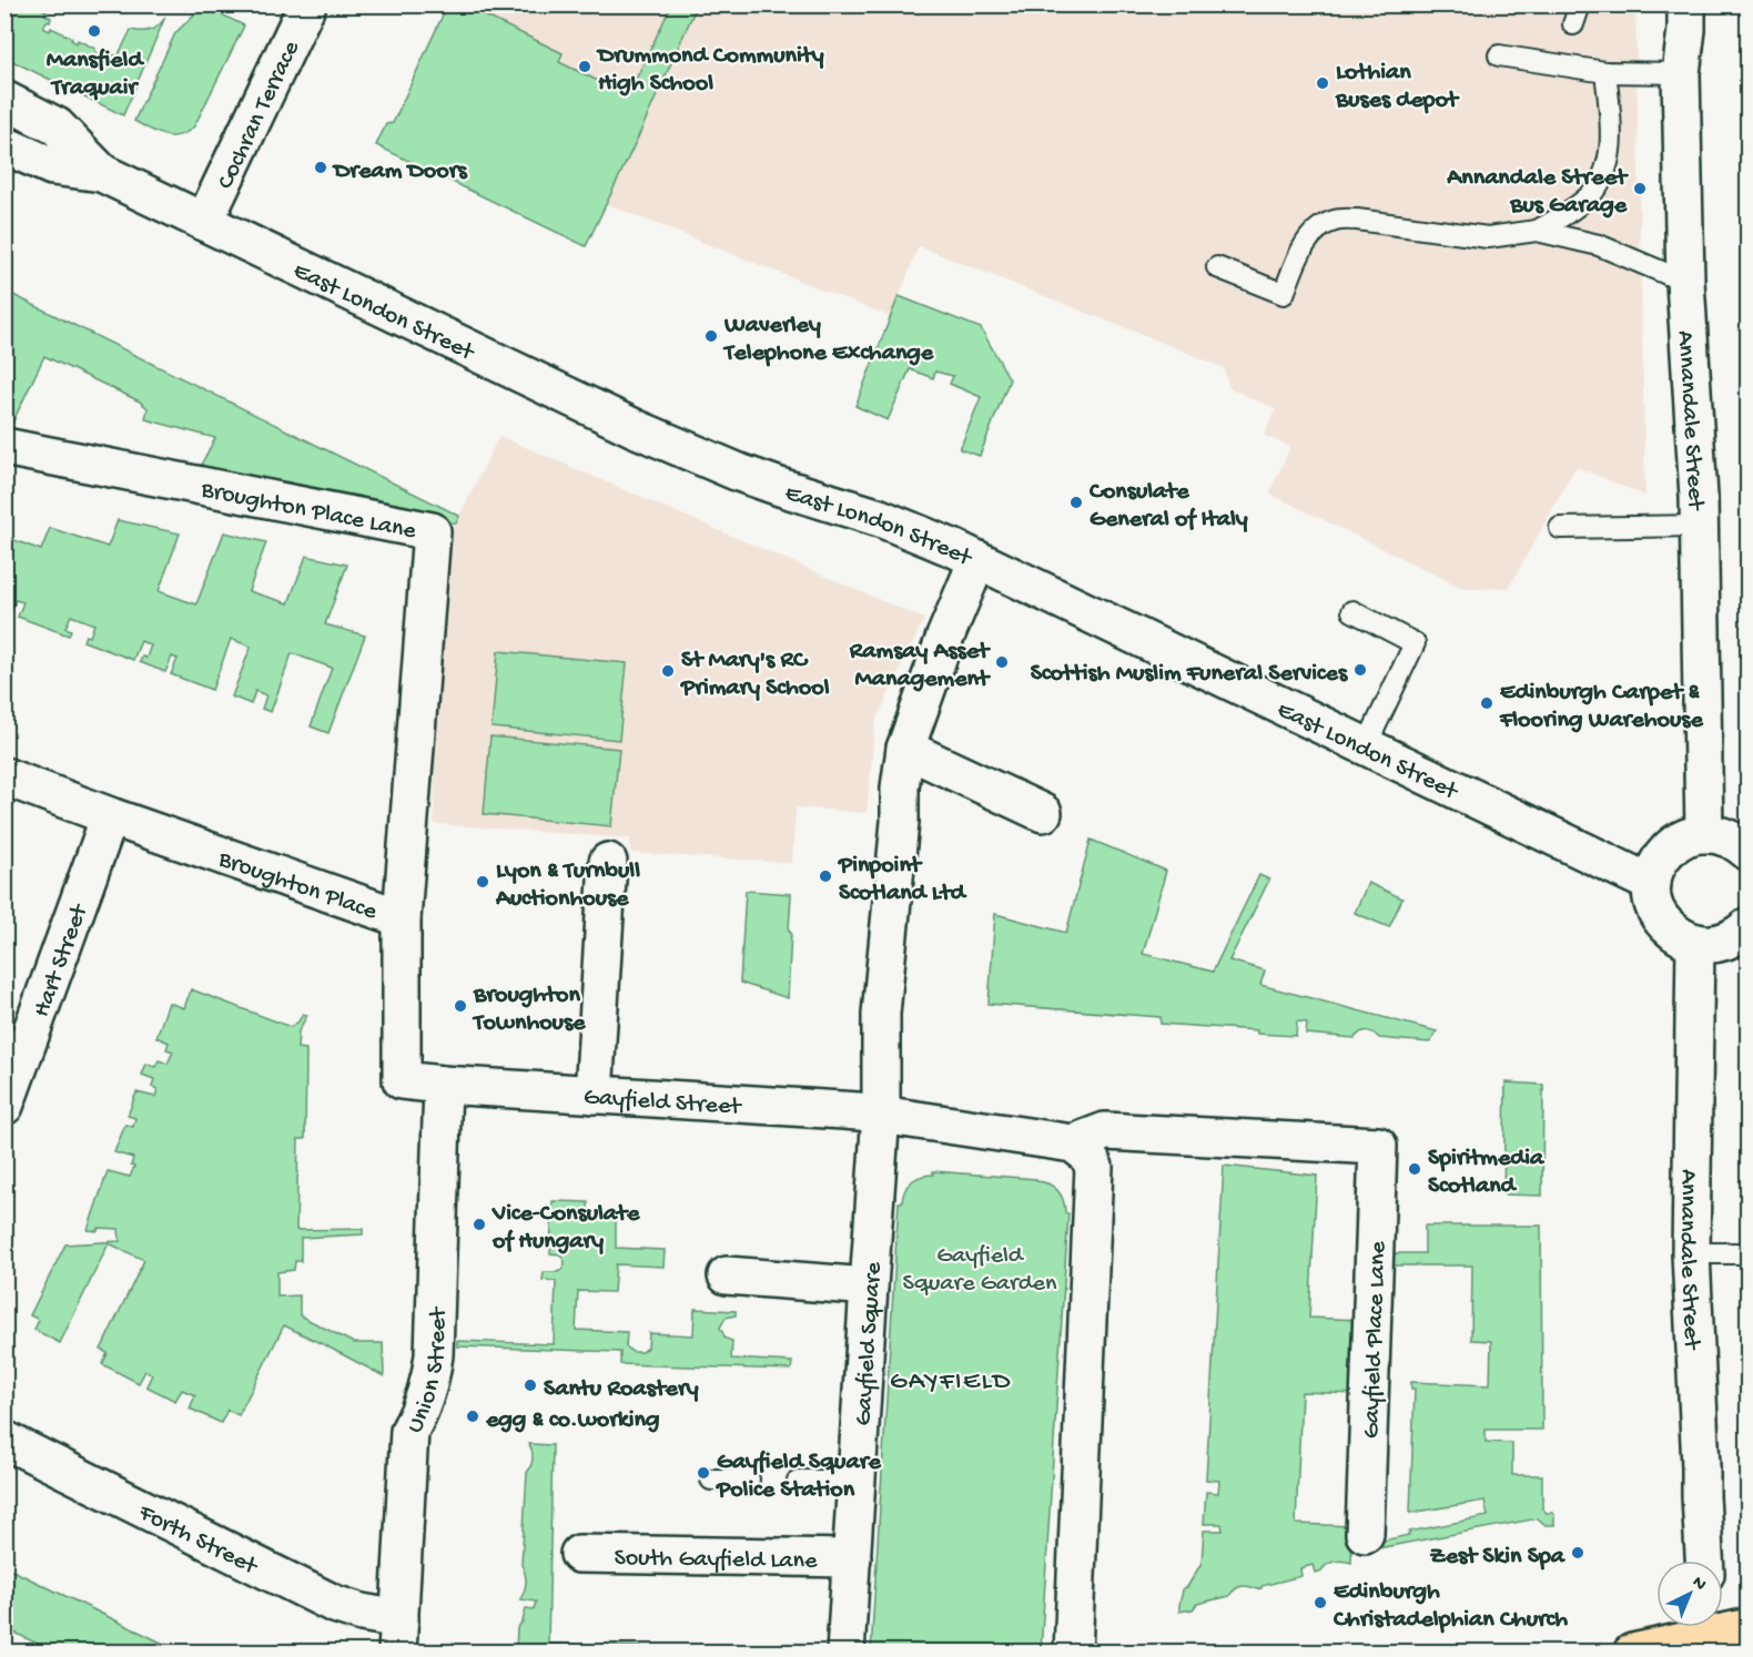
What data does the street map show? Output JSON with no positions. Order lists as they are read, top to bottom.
{
  "streets": {
    "street": [
      "Cochran Terrace",
      "East London Street",
      "Annandale Street",
      "Broughton Place Lane",
      "Broughton Place",
      "Hart Street",
      "Gayfield Street",
      "Gayfield Place Lane",
      "Gayfield Square",
      "Union Street",
      "Forth Street",
      "South Gayfield Lane"
    ]
  },
  "crossings": [
    ["Cochran Terrace", "East London Street"],
    ["East London Street", "Gayfield Square"],
    ["Broughton Place Lane", "Broughton Place"],
    ["Broughton Place", "Hart Street"],
    ["Broughton Place", "Gayfield Street"],
    ["Broughton Place", "Union Street"],
    ["Gayfield Street", "Gayfield Square"],
    ["Gayfield Street", "Union Street"],
    ["Gayfield Square", "South Gayfield Lane"],
    ["Union Street", "Forth Street"]
  ],
  "districts": ["GAYFIELD"],
  "parks": ["Gayfield Square Garden"],
  "places": [
    "Mansfield Traquair",
    "Drummond Community High School",
    "Lothian Buses depot",
    "Dream Doors",
    "Annandale Street Bus Garage",
    "Waverley Telephone Exchange",
    "Consulate General of Italy",
    "Ramsay Asset Management",
    "Scottish Muslim Funeral Services",
    "St Mary's RC Primary School",
    "Edinburgh Carpet & Flooring Warehouse",
    "Pinpoint Scotland Ltd",
    "Lyon & Turnbull Auctionhouse",
    "Broughton Townhouse",
    "Spiritmedia Scotland",
    "Vice-Consulate of Hungary",
    "Santu Roastery",
    "egg & co.working",
    "Gayfield Square Police Station",
    "Zest Skin Spa",
    "Edinburgh Christadelphian Church"
  ],
  "north": "top right"
}
